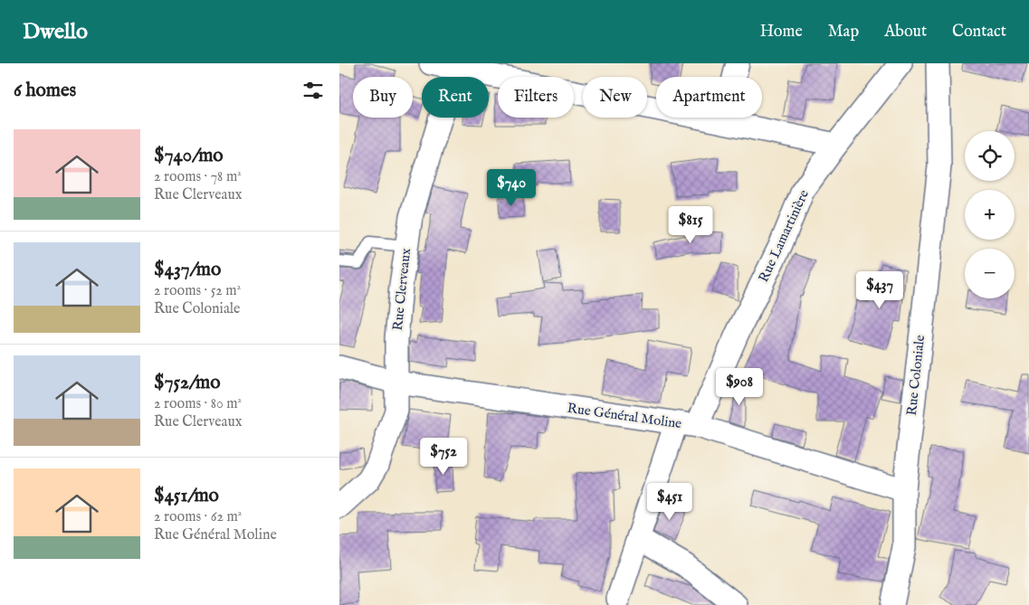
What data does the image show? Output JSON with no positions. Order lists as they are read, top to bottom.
{
  "streets": {
    "street": [
      "Rue Lamartinière",
      "Rue Clerveaux",
      "Rue Coloniale",
      "Rue Général Moline"
    ]
  },
  "crossings": [
    ["Rue Lamartinière", "Rue Général Moline"],
    ["Rue Clerveaux", "Rue Général Moline"],
    ["Rue Coloniale", "Rue Général Moline"]
  ],
  "page": {
    "header": "Dwello",
    "nav": [
      "Home",
      "Map",
      "About",
      "Contact"
    ],
    "heading": "6 homes",
    "chip": [
      "Buy",
      "Rent",
      "Filters",
      "New",
      "Apartment"
    ],
    "list": [
      {
        "name": "$740/mo",
        "note": "2 rooms · 78 m² · Rue Clerveaux"
      },
      {
        "name": "$437/mo",
        "note": "2 rooms · 52 m² · Rue Coloniale"
      },
      {
        "name": "$752/mo",
        "note": "2 rooms · 80 m² · Rue Clerveaux"
      },
      {
        "name": "$451/mo",
        "note": "2 rooms · 62 m² · Rue Général Moline"
      }
    ],
    "map_buttons": ["+", "−"],
    "price": [
      "$740",
      "$815",
      "$437",
      "$908",
      "$752",
      "$451"
    ]
  }
}
